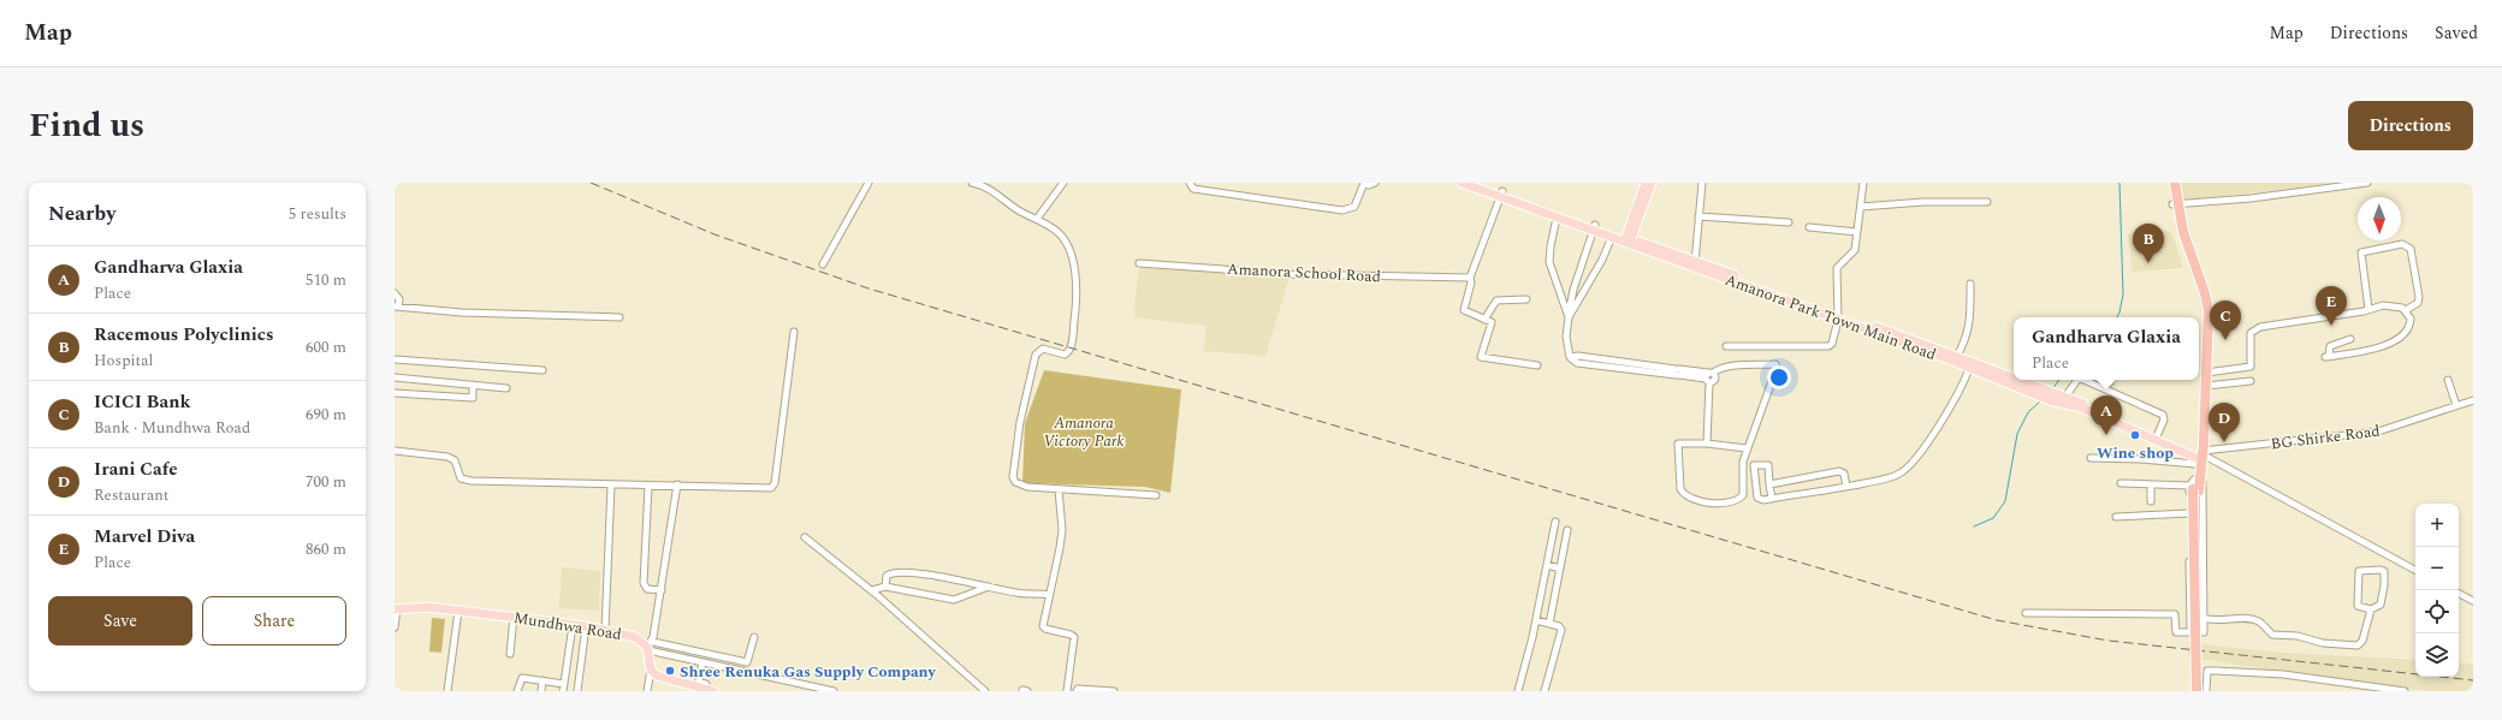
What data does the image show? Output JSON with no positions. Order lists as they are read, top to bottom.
{
  "streets": {
    "main road": ["Amanora Park Town Main Road", "Mundhwa Road"],
    "street": ["Amanora School Road", "BG Shirke Road"]
  },
  "crossings": [
    ["Amanora Park Town Main Road", "BG Shirke Road"]
  ],
  "parks": ["Amanora Victory Park"],
  "places": ["Wine shop", "Shree Renuka Gas Supply Company"],
  "north": "bottom",
  "page": {
    "header": "Map",
    "nav": ["Map", "Directions", "Saved"],
    "title": "Find us",
    "buttons": [
      "Directions",
      ["Save", "Share"]
    ],
    "heading": ["Nearby", "5 results"],
    "pins": [
      "B",
      "E",
      "C",
      "A",
      "D"
    ],
    "list": [
      {
        "mark": "A",
        "name": "Gandharva Glaxia",
        "note": "Place",
        "value": "510 m"
      },
      {
        "mark": "B",
        "name": "Racemous Polyclinics",
        "note": "Hospital",
        "value": "600 m"
      },
      {
        "mark": "C",
        "name": "ICICI Bank",
        "note": "Bank · Mundhwa Road",
        "value": "690 m"
      },
      {
        "mark": "D",
        "name": "Irani Cafe",
        "note": "Restaurant",
        "value": "700 m"
      },
      {
        "mark": "E",
        "name": "Marvel Diva",
        "note": "Place",
        "value": "860 m"
      }
    ],
    "popup": ["Gandharva Glaxia", "Place"],
    "map_buttons": ["+", "−"]
  }
}
